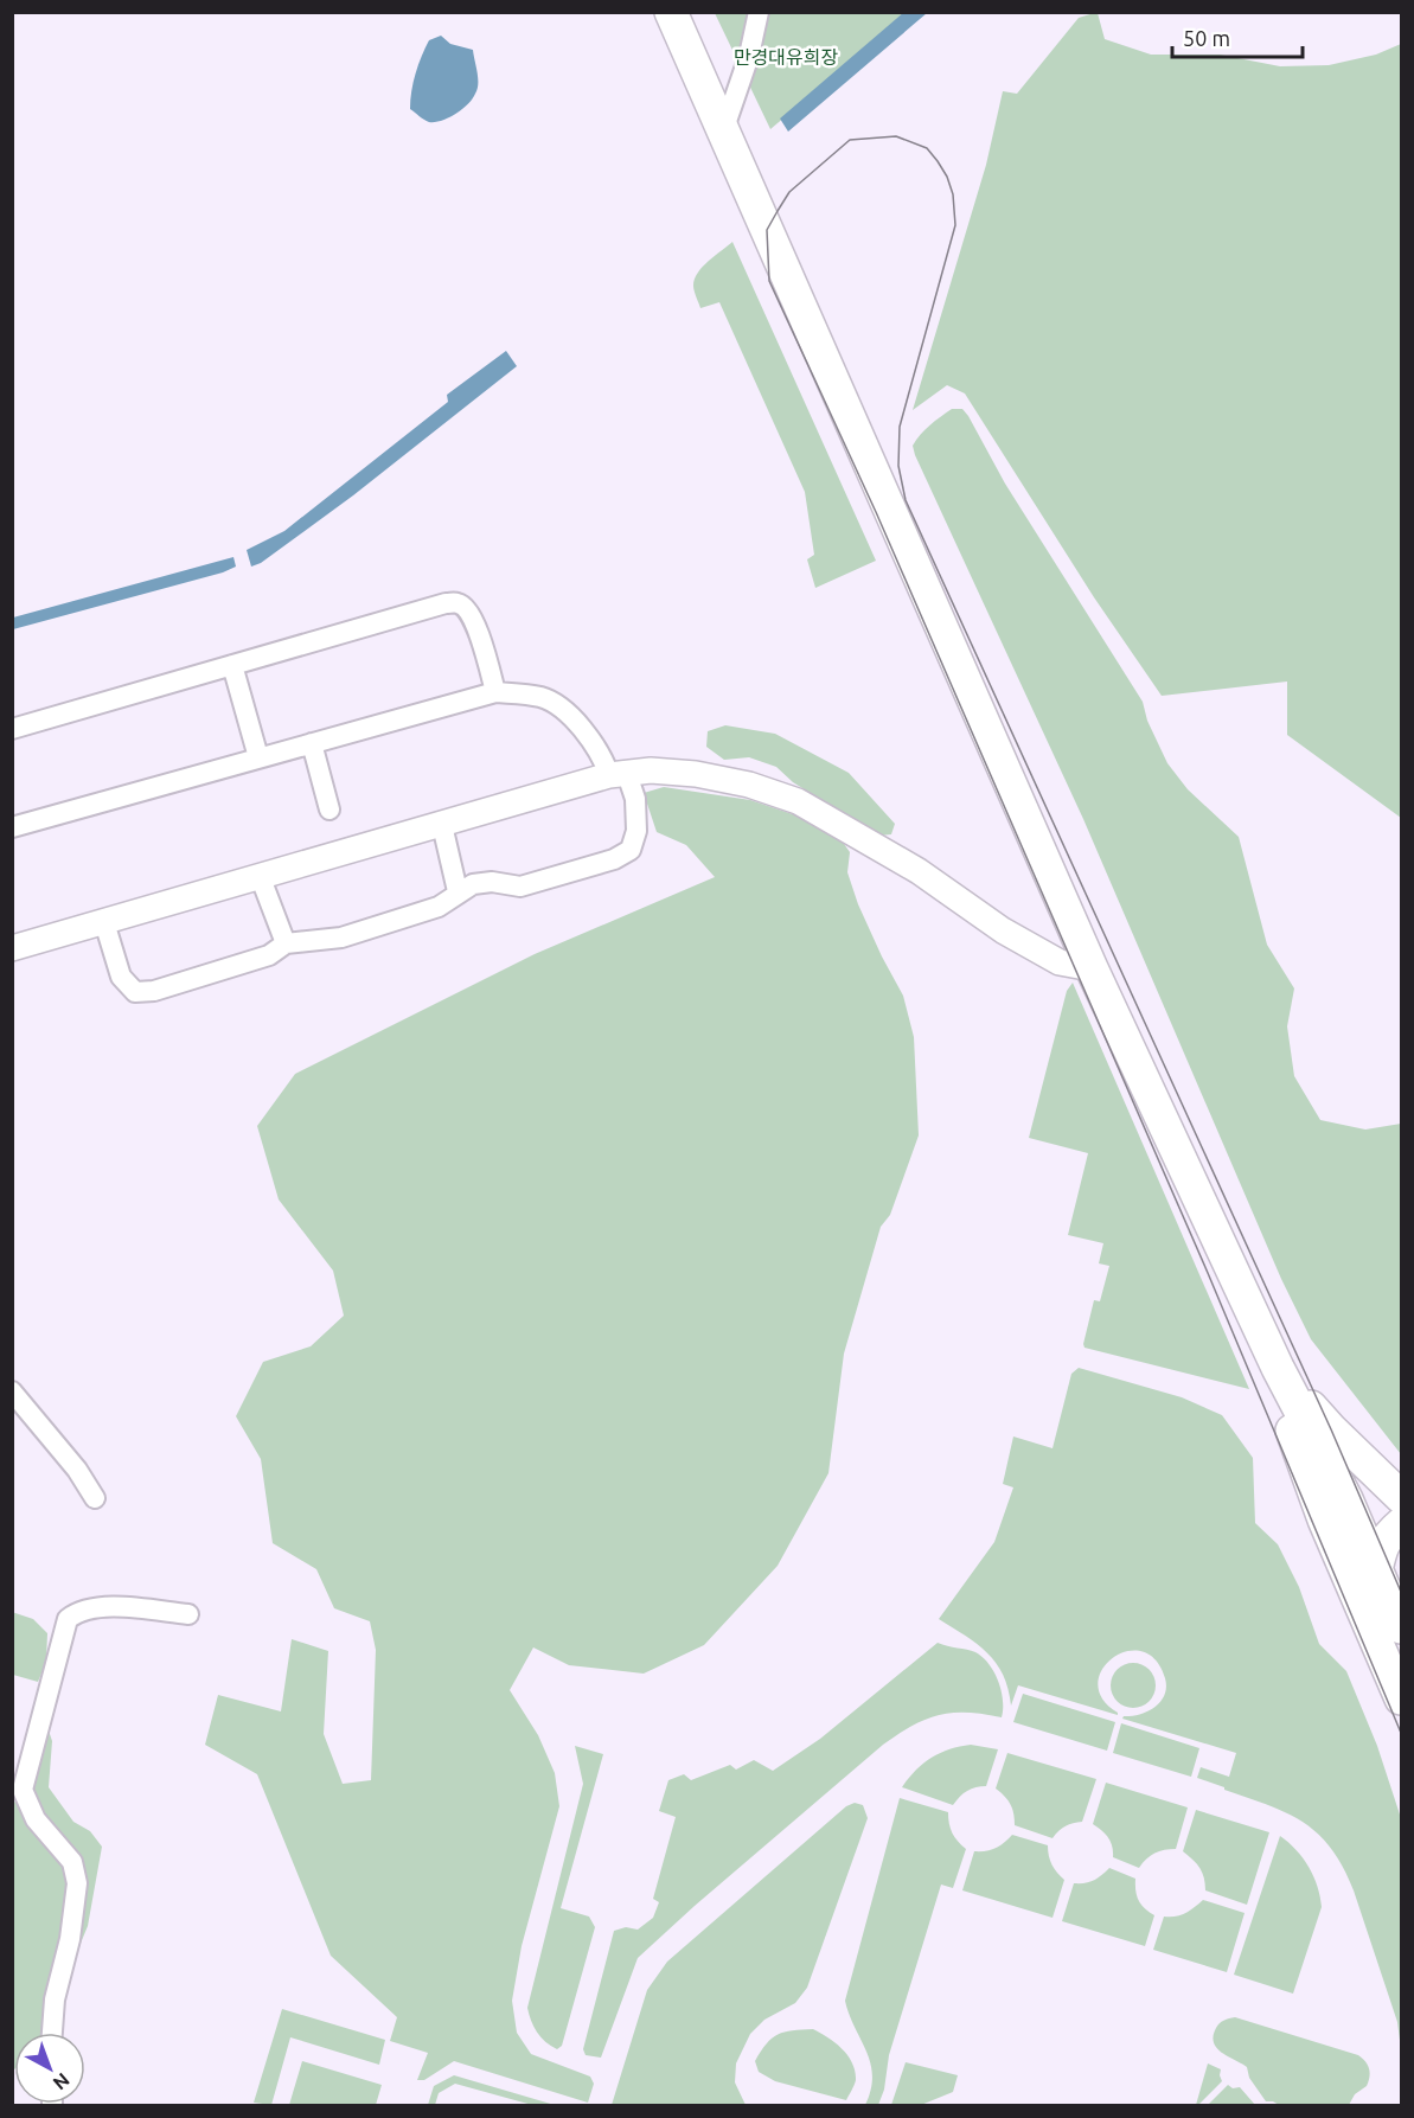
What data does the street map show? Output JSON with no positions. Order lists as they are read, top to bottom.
{
  "parks": ["만경대유희장"],
  "scale_bar": "50 m",
  "north": "bottom right"
}
